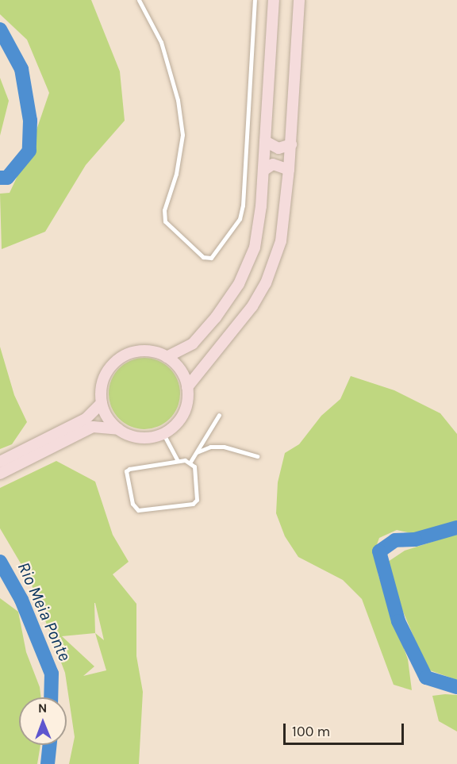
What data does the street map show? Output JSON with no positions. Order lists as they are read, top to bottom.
{
  "water": ["Rio Meia Ponte"],
  "scale_bar": "100 m",
  "north": "top"
}
